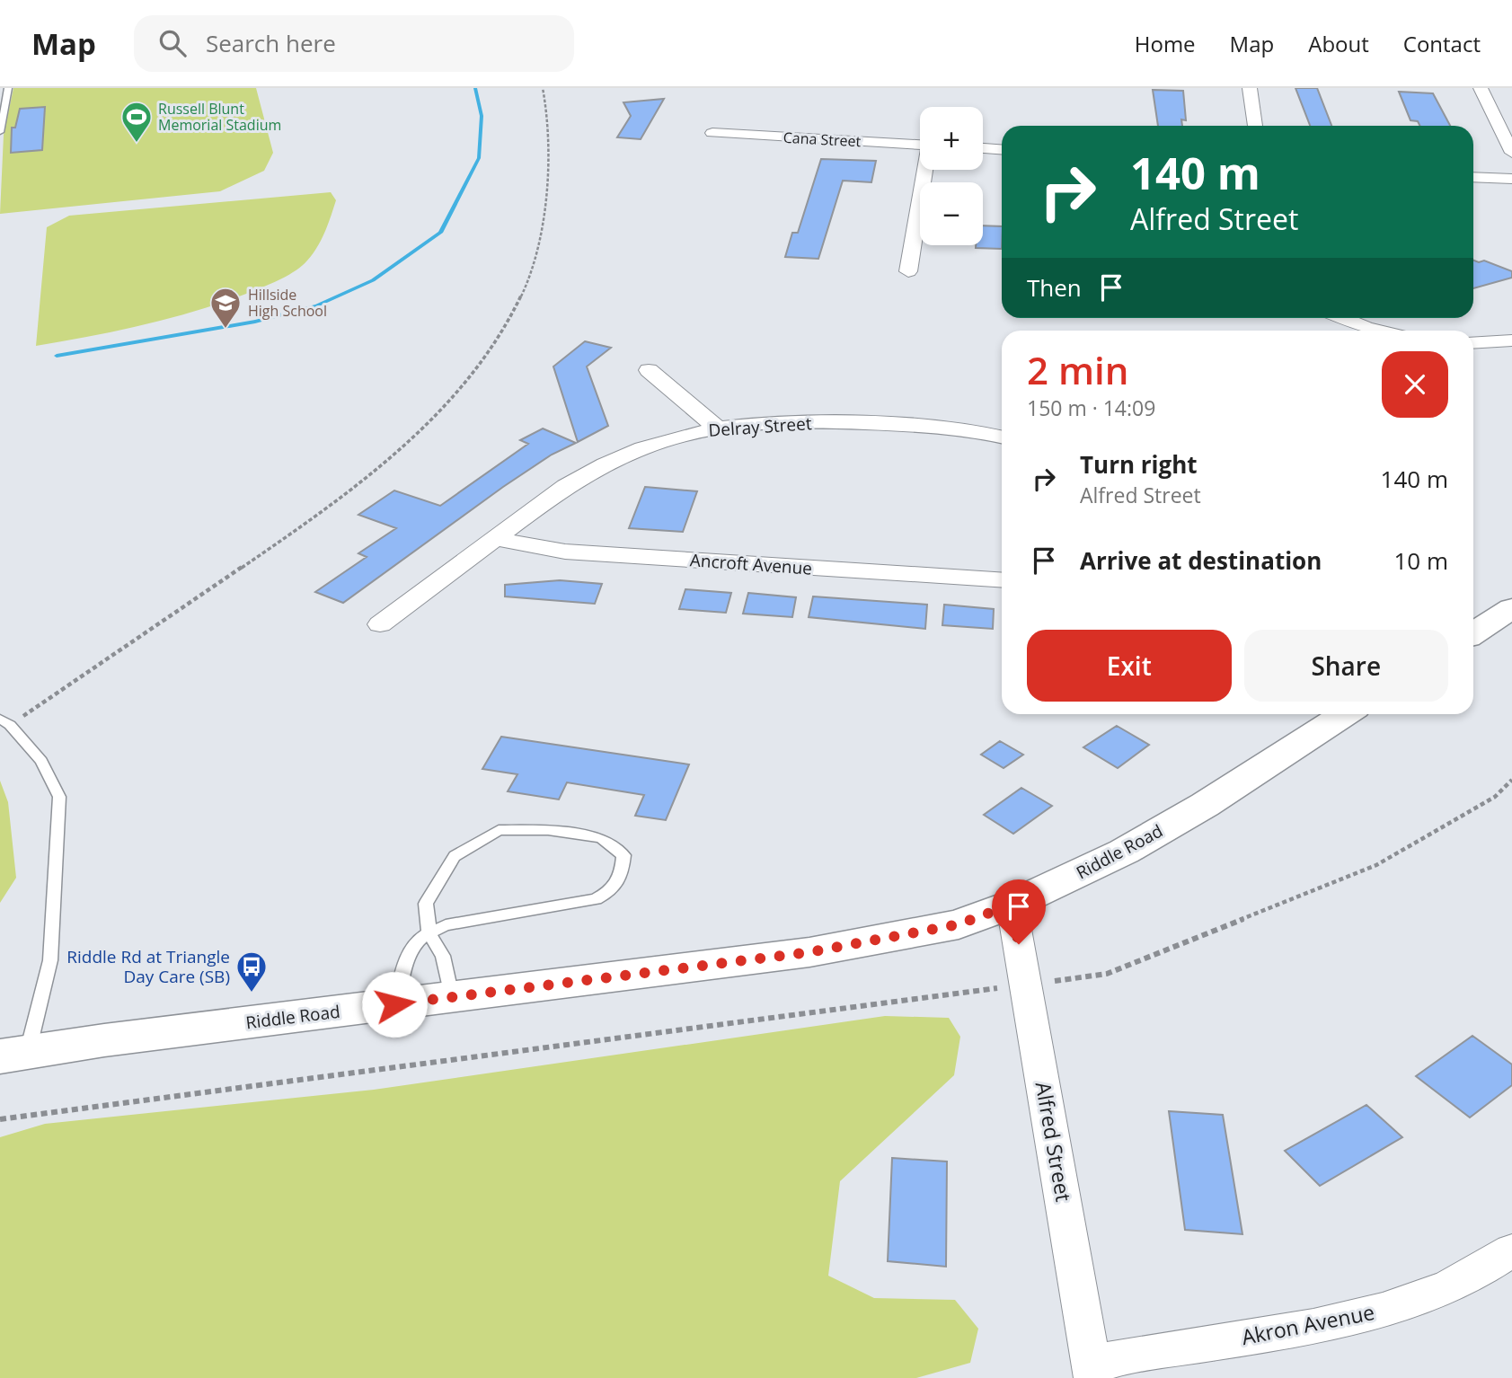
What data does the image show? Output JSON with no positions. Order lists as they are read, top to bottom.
{
  "streets": {
    "main road": ["Riddle Road"],
    "street": [
      "Cana Street",
      "Delray Street",
      "Ancroft Avenue",
      "Alfred Street",
      "Akron Avenue"
    ]
  },
  "crossings": [
    ["Delray Street", "Ancroft Avenue"],
    ["Riddle Road", "Alfred Street"],
    ["Alfred Street", "Akron Avenue"]
  ],
  "places": {
    "sports": ["Russell Blunt Memorial Stadium"],
    "school or university": ["Hillside High School"],
    "bus stop": ["Riddle Rd at Triangle Day Care (SB)"]
  },
  "page": {
    "header": "Map",
    "search": "Search here",
    "nav": [
      "Home",
      "Map",
      "About",
      "Contact"
    ],
    "map_buttons": ["+", "−"],
    "turn": ["140 m", "Alfred Street"],
    "then": "Then",
    "heading": ["2 min", "150 m · 14:09"],
    "list": [
      {
        "name": "Turn right",
        "note": "Alfred Street",
        "value": "140 m"
      },
      {
        "name": "Arrive at destination",
        "value": "10 m"
      }
    ],
    "buttons": ["Exit", "Share"]
  }
}
